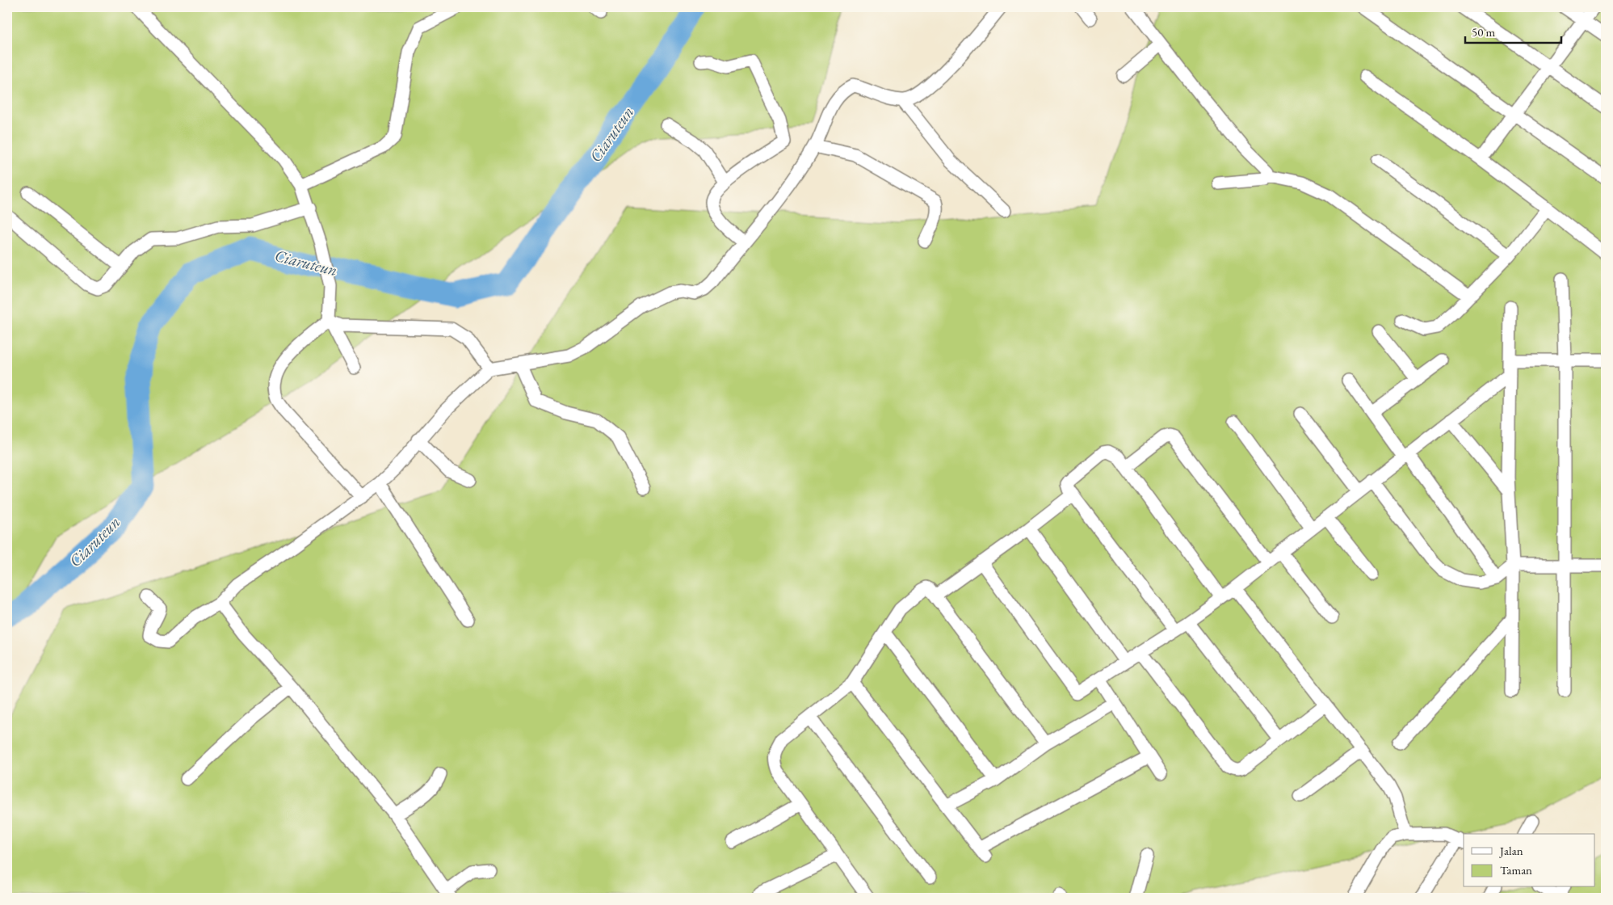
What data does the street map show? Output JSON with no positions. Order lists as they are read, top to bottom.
{
  "water": ["Ciaruteun"],
  "legend": ["Jalan", "Taman"],
  "scale_bar": "50 m"
}
